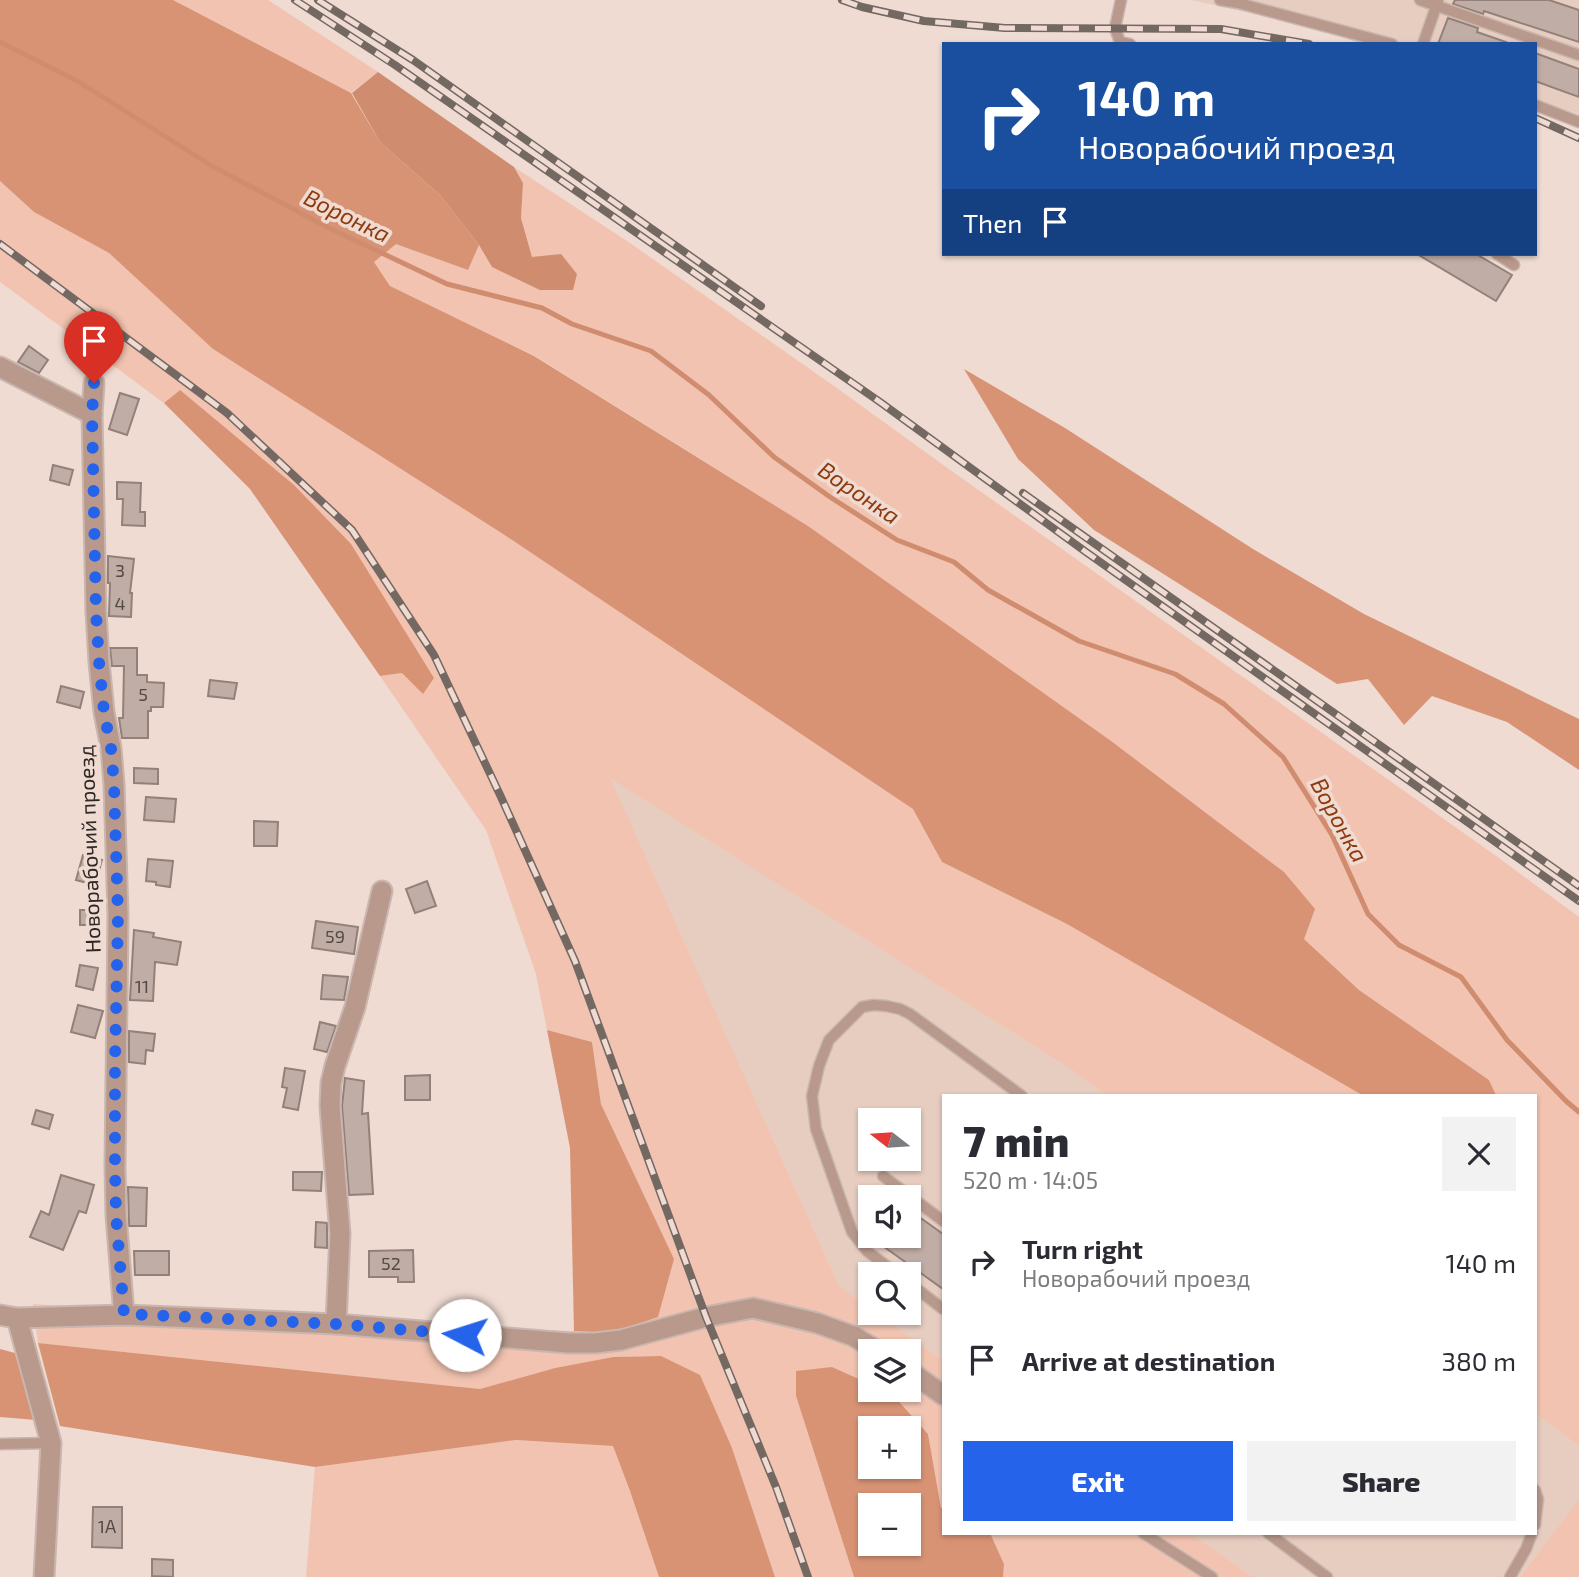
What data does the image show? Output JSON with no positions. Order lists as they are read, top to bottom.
{
  "streets": {
    "street": ["Новорабочий проезд"]
  },
  "water": ["Воронка"],
  "house_numbers": [
    "3",
    "4",
    "5",
    "59",
    "11",
    "52",
    "1А"
  ],
  "north": "left",
  "page": {
    "turn": ["140 m", "Новорабочий проезд"],
    "then": "Then",
    "heading": ["7 min", "520 m · 14:05"],
    "map_buttons": ["+", "−"],
    "list": [
      {
        "name": "Turn right",
        "note": "Новорабочий проезд",
        "value": "140 m"
      },
      {
        "name": "Arrive at destination",
        "value": "380 m"
      }
    ],
    "buttons": ["Exit", "Share"]
  }
}
